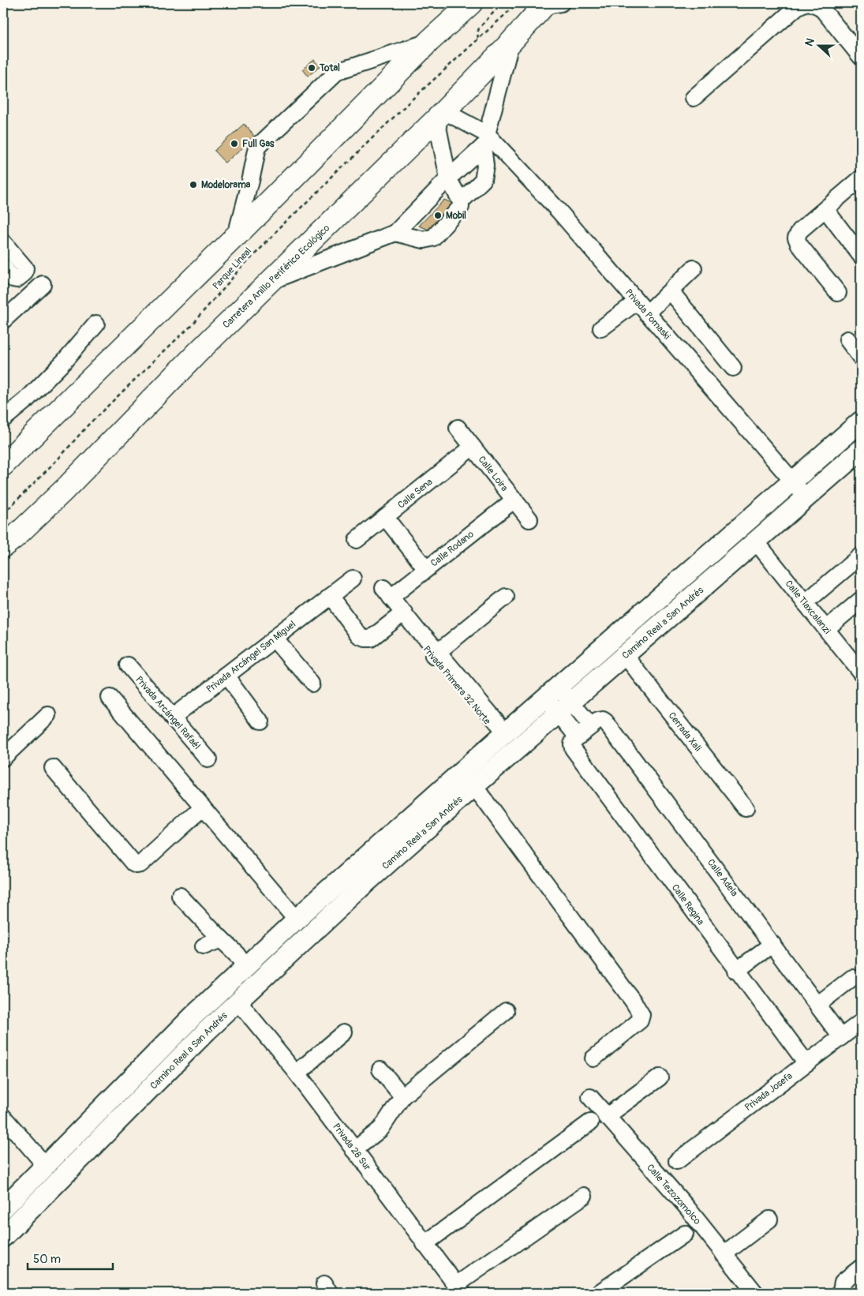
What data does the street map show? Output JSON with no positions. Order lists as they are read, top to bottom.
{
  "streets": {
    "highway": ["Carretera Anillo Periférico Ecológico"],
    "main road": ["Camino Real a San Andrés"],
    "street": [
      "Privada Pomaski",
      "Calle Loira",
      "Calle Sena",
      "Calle Rodano",
      "Calle Tlaxcalanzi",
      "Privada Arcángel San Miguel",
      "Privada Primera 32 Norte",
      "Privada Arcángel Rafaél",
      "Cerrada Xali",
      "Calle Adela",
      "Calle Regina",
      "Privada Josefa",
      "Privada 28 Sur",
      "Calle Tezozomolco"
    ],
    "path": ["Parque Lineal"]
  },
  "crossings": [
    ["Carretera Anillo Periférico Ecológico", "Privada Pomaski"],
    ["Privada Pomaski", "Camino Real a San Andrés"],
    ["Calle Loira", "Calle Sena"],
    ["Calle Loira", "Calle Rodano"],
    ["Calle Rodano", "Privada Primera 32 Norte"],
    ["Calle Tlaxcalanzi", "Camino Real a San Andrés"],
    ["Camino Real a San Andrés", "Privada Primera 32 Norte"],
    ["Camino Real a San Andrés", "Cerrada Xali"],
    ["Camino Real a San Andrés", "Calle Adela"],
    ["Camino Real a San Andrés", "Calle Regina"],
    ["Camino Real a San Andrés", "Privada 28 Sur"],
    ["Privada Arcángel San Miguel", "Privada Arcángel Rafaél"],
    ["Calle Adela", "Calle Regina"],
    ["Calle Adela", "Privada Josefa"],
    ["Calle Regina", "Privada Josefa"]
  ],
  "places": [
    "Total",
    "Full Gas",
    "Modelorama",
    "Mobil"
  ],
  "scale_bar": "50 m",
  "north": "left"
}
